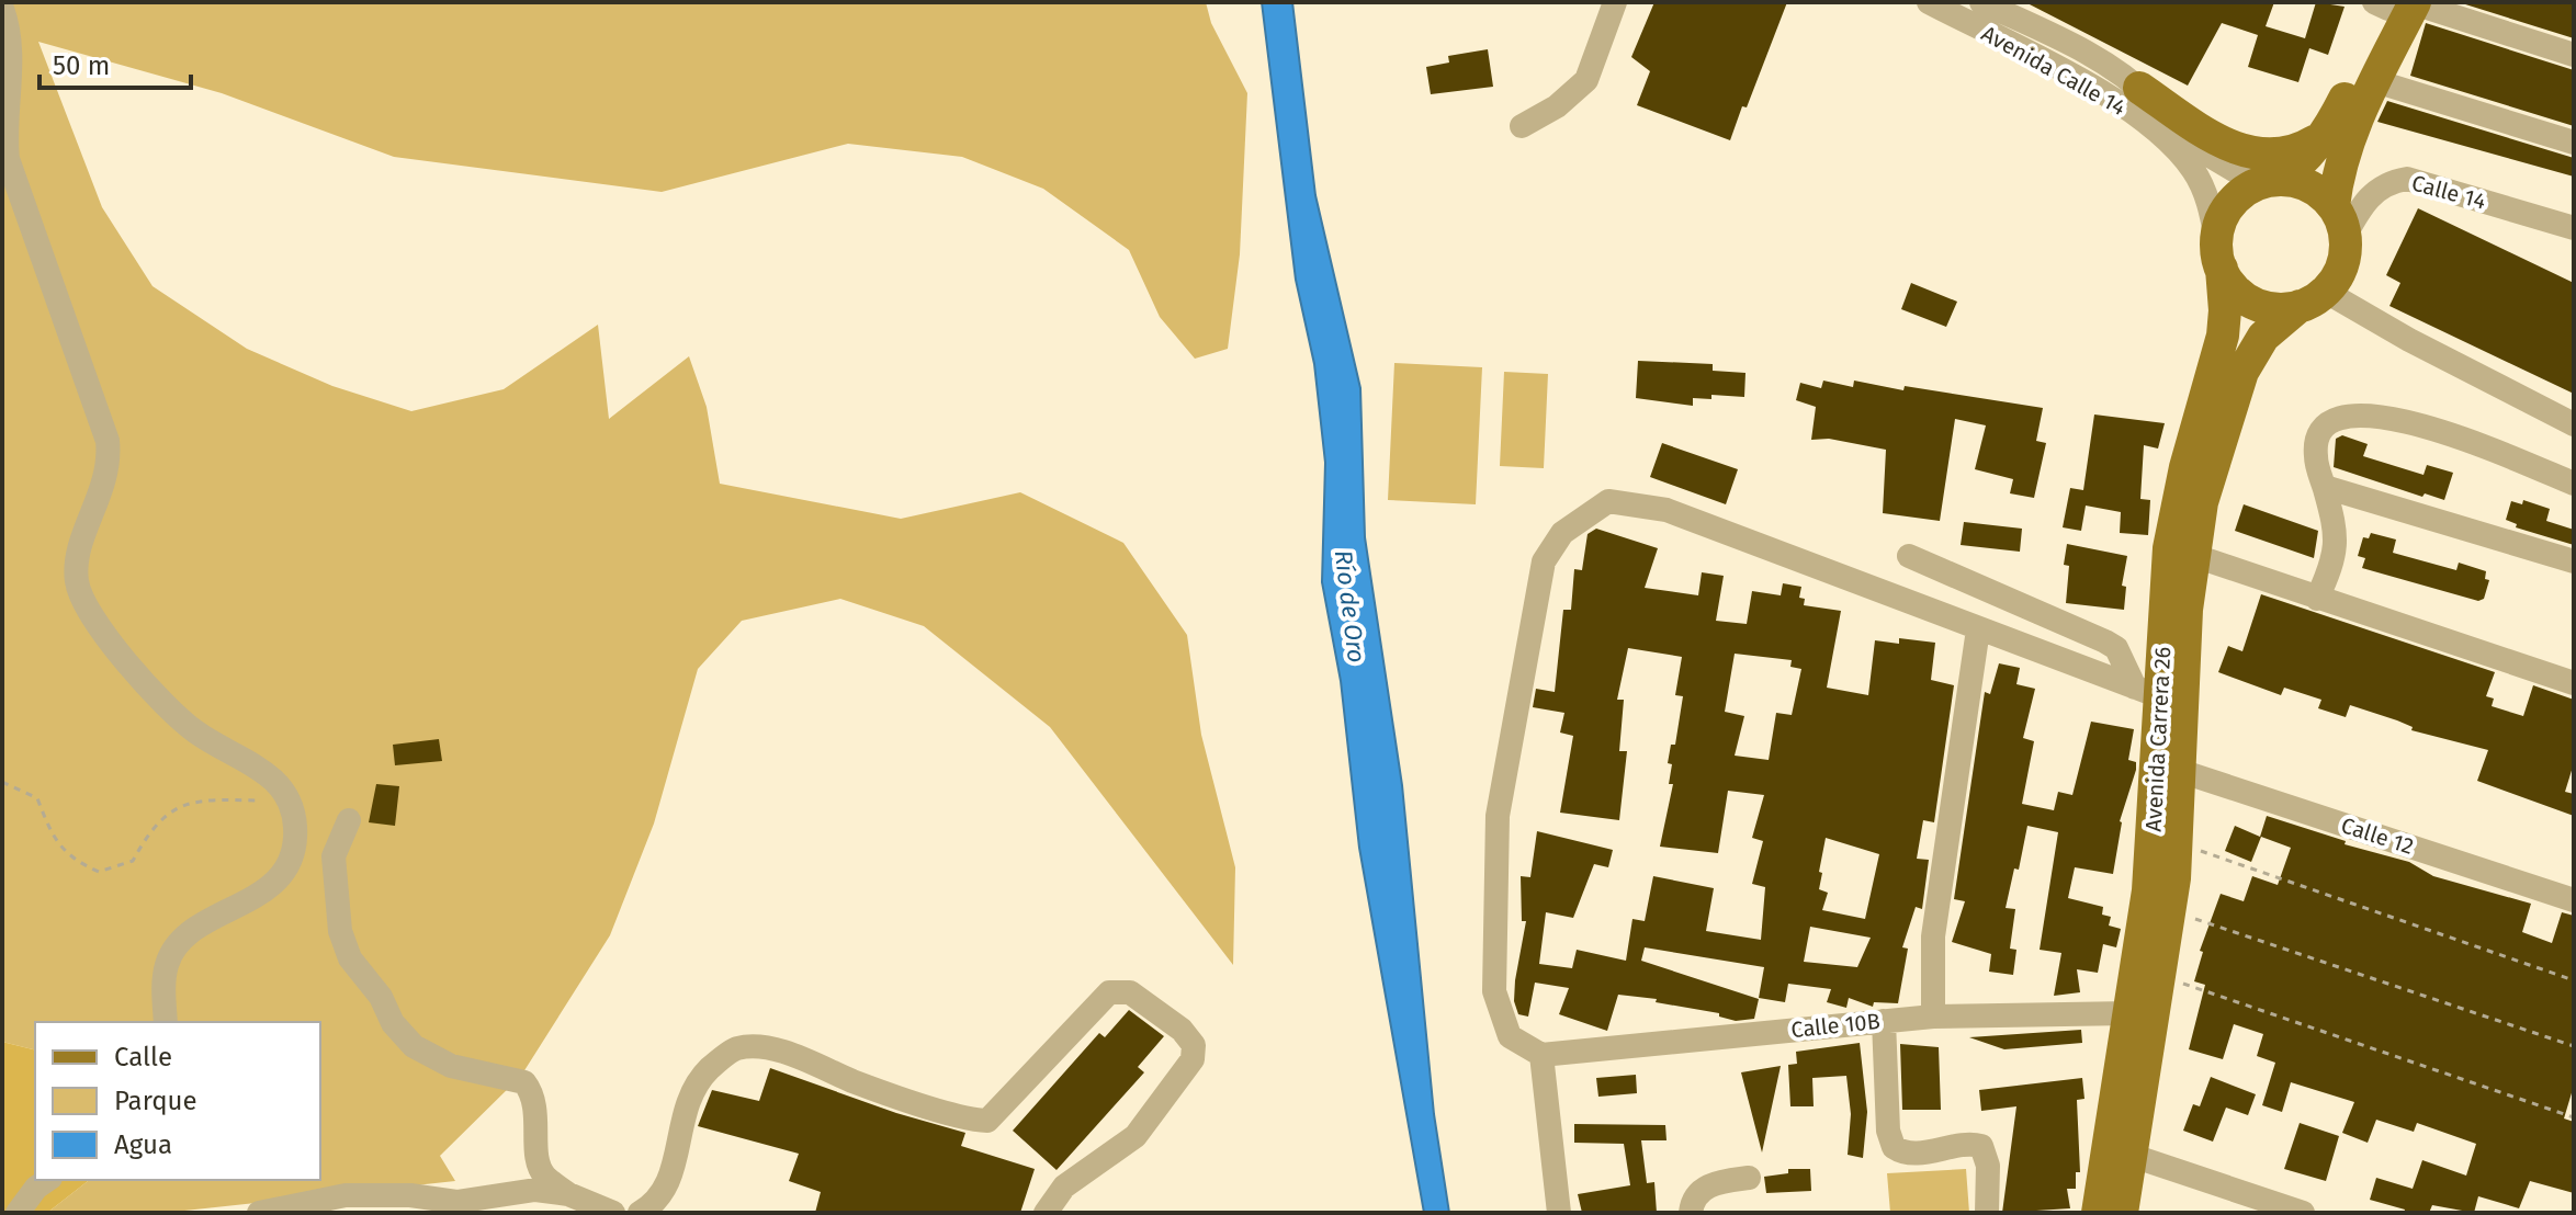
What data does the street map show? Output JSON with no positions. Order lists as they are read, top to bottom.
{
  "streets": {
    "main road": ["Avenida Carrera 26"],
    "street": [
      "Avenida Calle 14",
      "Calle 14",
      "Calle 12",
      "Calle 10B"
    ]
  },
  "crossings": [
    ["Avenida Calle 14", "Calle 14"],
    ["Avenida Calle 14", "Avenida Carrera 26"],
    ["Calle 14", "Avenida Carrera 26"],
    ["Avenida Carrera 26", "Calle 12"],
    ["Avenida Carrera 26", "Calle 10B"]
  ],
  "water": ["Río de Oro"],
  "legend": ["Calle", "Parque", "Agua"],
  "scale_bar": "50 m"
}
